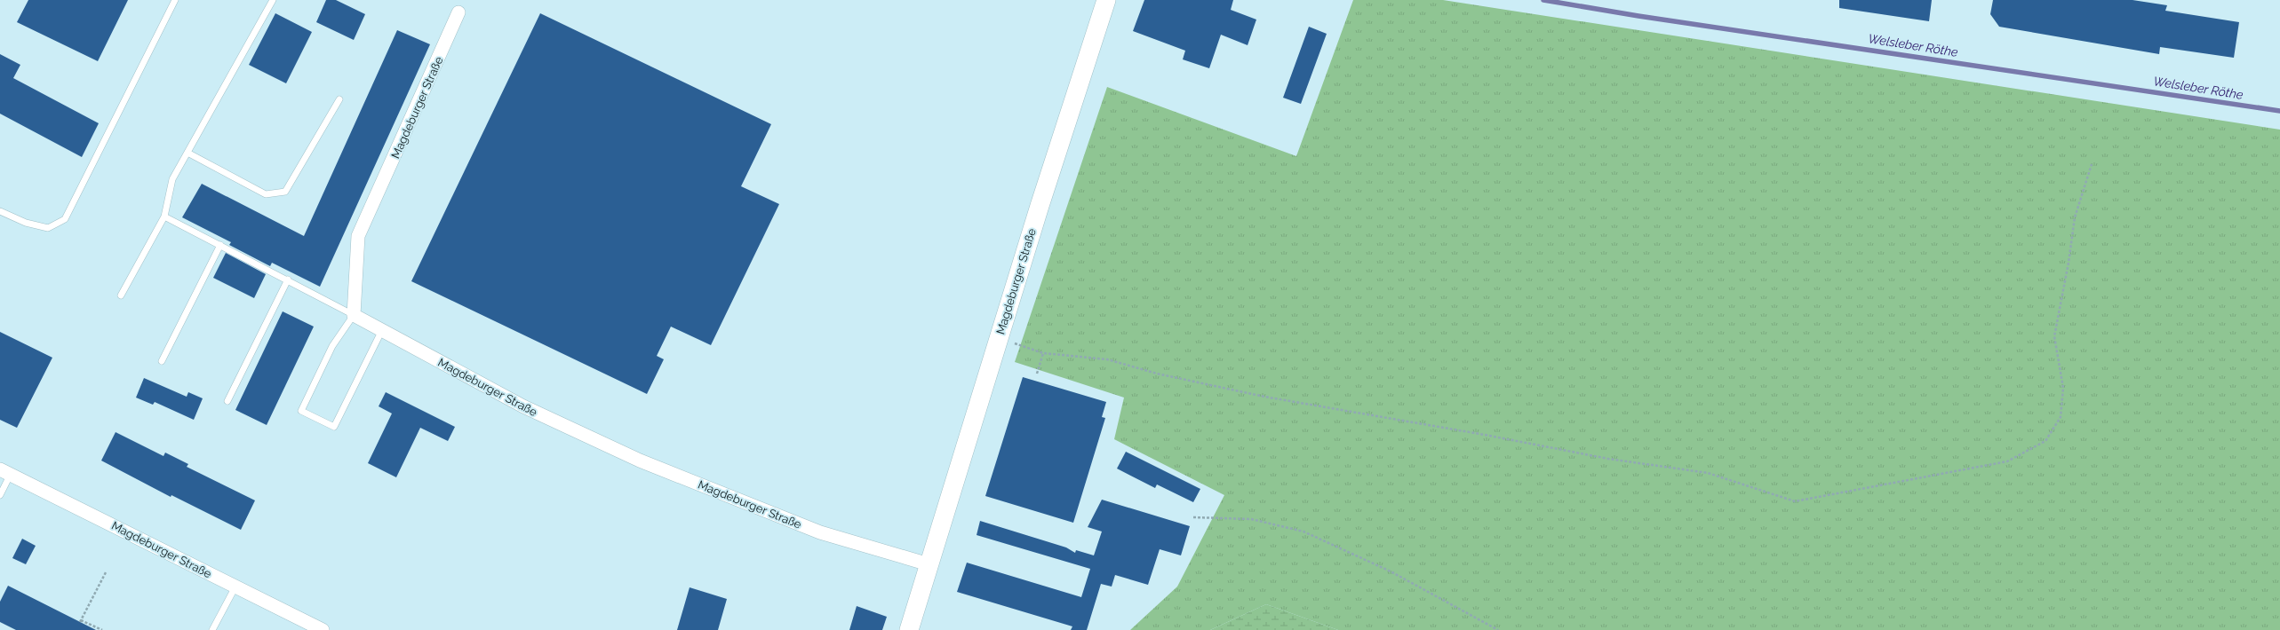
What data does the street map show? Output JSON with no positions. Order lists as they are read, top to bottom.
{
  "streets": {
    "main road": ["Magdeburger Straße"]
  },
  "water": ["Welsleber Röthe"]
}
